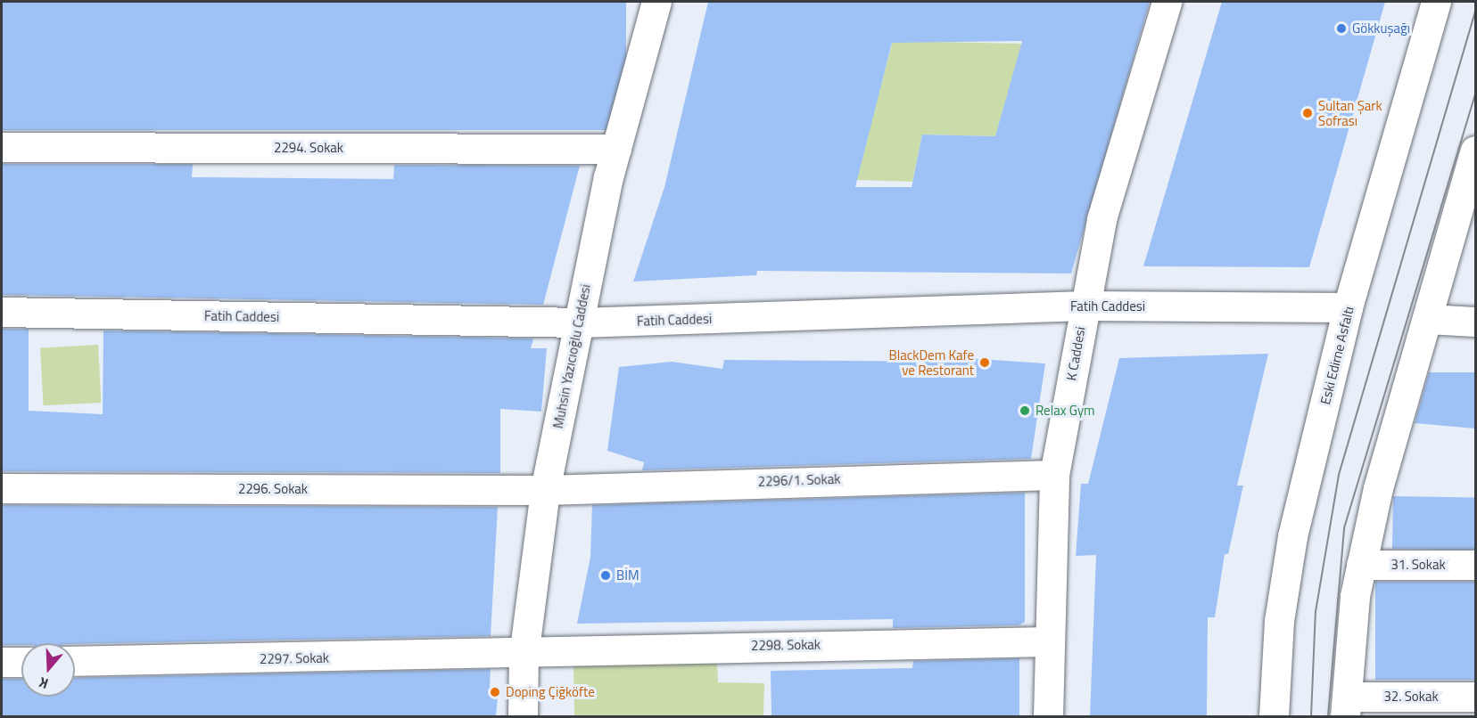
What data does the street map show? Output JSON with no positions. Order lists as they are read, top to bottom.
{
  "streets": {
    "street": [
      "2294. Sokak",
      "Fatih Caddesi",
      "K Caddesi",
      "Eski Edirne Asfaltı",
      "Muhsin Yazıcıoğlu Caddesi",
      "2296/1. Sokak",
      "2296. Sokak",
      "31. Sokak",
      "2298. Sokak",
      "2297. Sokak",
      "32. Sokak"
    ]
  },
  "crossings": [
    ["2294. Sokak", "Muhsin Yazıcıoğlu Caddesi"],
    ["Fatih Caddesi", "K Caddesi"],
    ["Fatih Caddesi", "Eski Edirne Asfaltı"],
    ["Fatih Caddesi", "Muhsin Yazıcıoğlu Caddesi"],
    ["K Caddesi", "2296/1. Sokak"],
    ["K Caddesi", "2298. Sokak"],
    ["Muhsin Yazıcıoğlu Caddesi", "2296/1. Sokak"],
    ["Muhsin Yazıcıoğlu Caddesi", "2296. Sokak"],
    ["Muhsin Yazıcıoğlu Caddesi", "2298. Sokak"],
    ["Muhsin Yazıcıoğlu Caddesi", "2297. Sokak"],
    ["2296/1. Sokak", "2296. Sokak"],
    ["2298. Sokak", "2297. Sokak"]
  ],
  "places": [
    "Gökkuşağı",
    "Sultan Şark Sofrası",
    "BlackDem Kafe ve Restorant",
    "Relax Gym",
    "BİM",
    "Doping Çiğköfte"
  ],
  "north": "bottom"
}
